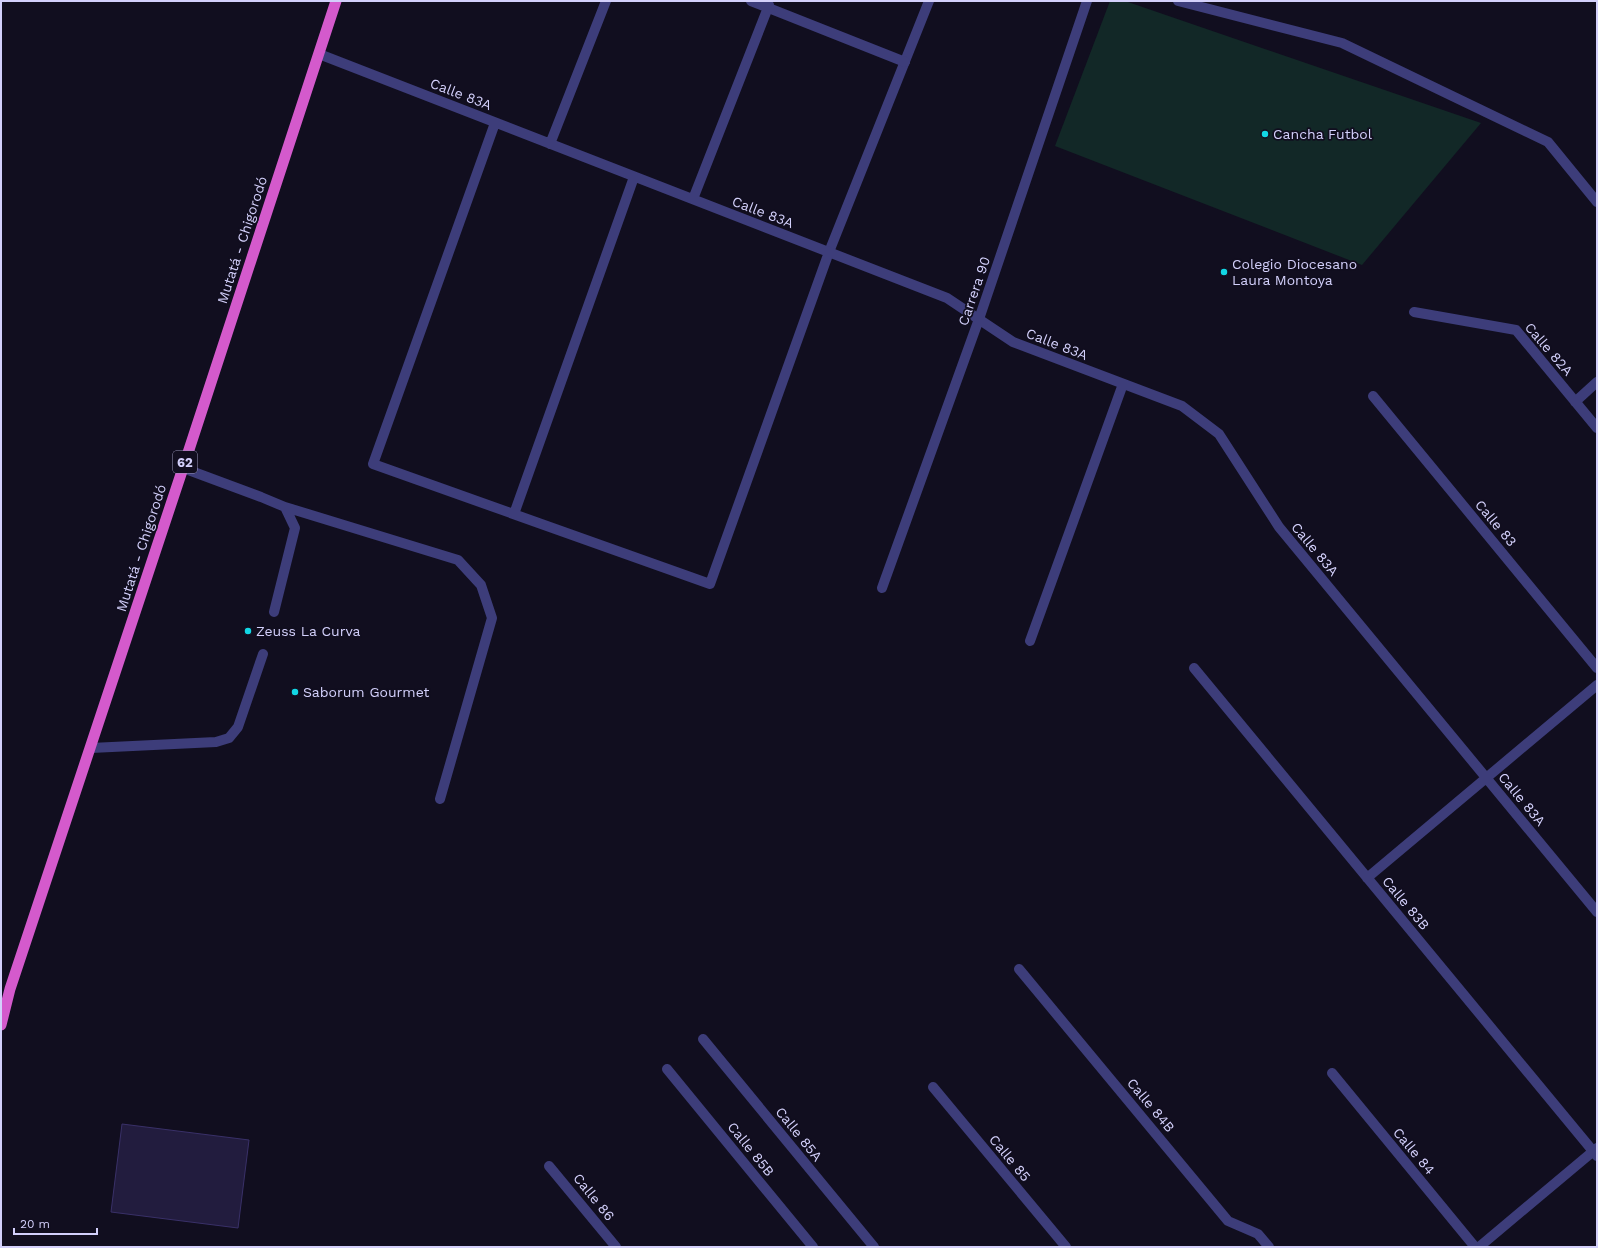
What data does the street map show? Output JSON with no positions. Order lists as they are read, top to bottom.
{
  "streets": {
    "highway": ["Mutatá - Chigorodó", "62"],
    "street": [
      "Calle 83A",
      "Carrera 90",
      "Calle 82A",
      "Calle 83",
      "Calle 83B",
      "Calle 84B",
      "Calle 85A",
      "Calle 85B",
      "Calle 84",
      "Calle 85",
      "Calle 86"
    ]
  },
  "crossings": [
    ["Calle 83A", "Mutatá - Chigorodó"],
    ["Calle 83A", "Carrera 90"]
  ],
  "places": [
    "Cancha Futbol",
    "Colegio Diocesano Laura Montoya",
    "Zeuss La Curva",
    "Saborum Gourmet"
  ],
  "scale_bar": "20 m"
}
